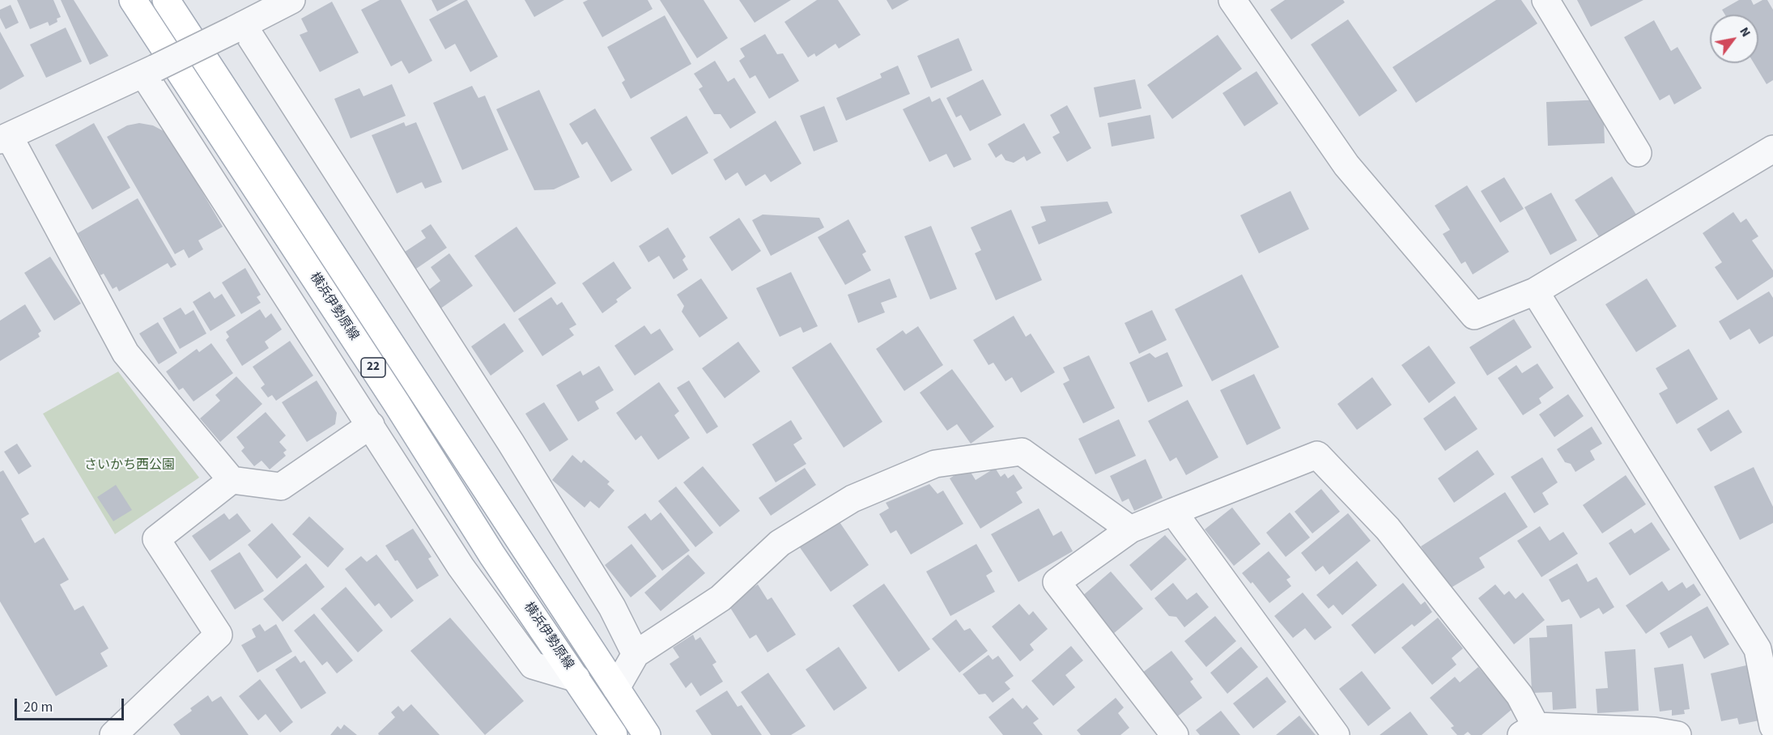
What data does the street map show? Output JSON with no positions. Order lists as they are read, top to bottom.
{
  "streets": {
    "main road": ["横浜伊勢原線", "22"]
  },
  "parks": ["さいかち西公園"],
  "scale_bar": "20 m",
  "north": "top right"
}
